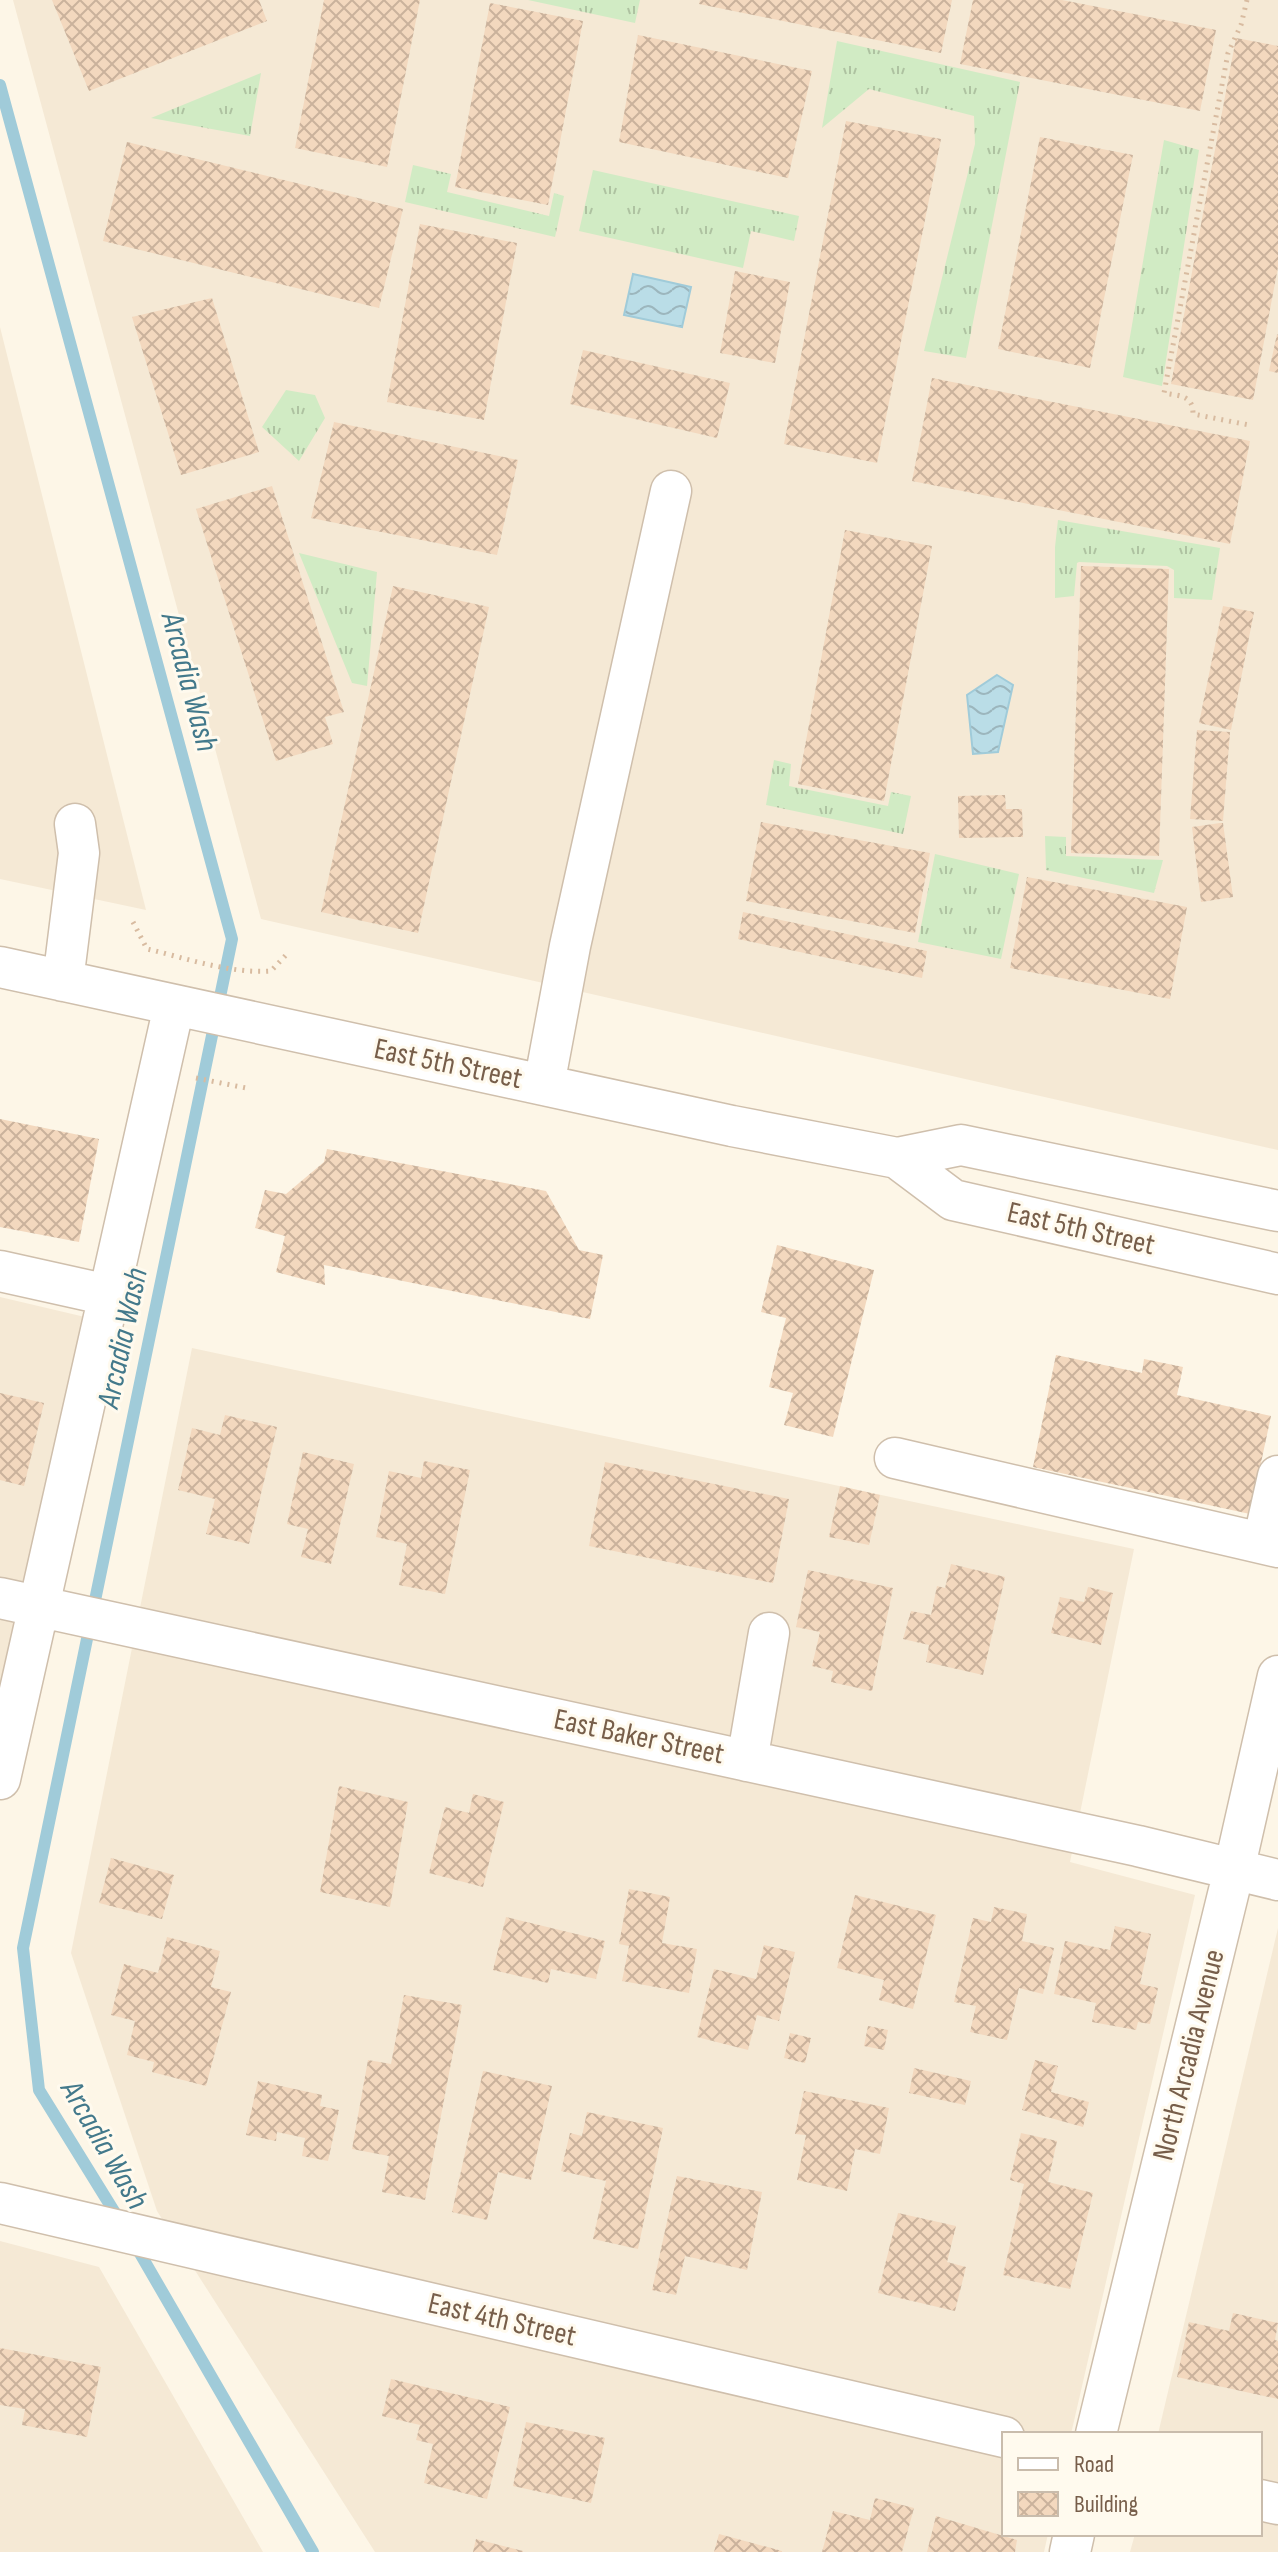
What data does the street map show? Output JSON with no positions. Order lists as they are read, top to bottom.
{
  "streets": {
    "street": [
      "East 5th Street",
      "East Baker Street",
      "North Arcadia Avenue",
      "East 4th Street"
    ]
  },
  "crossings": [
    ["East Baker Street", "North Arcadia Avenue"]
  ],
  "water": ["Arcadia Wash"],
  "legend": ["Road", "Building"]
}
